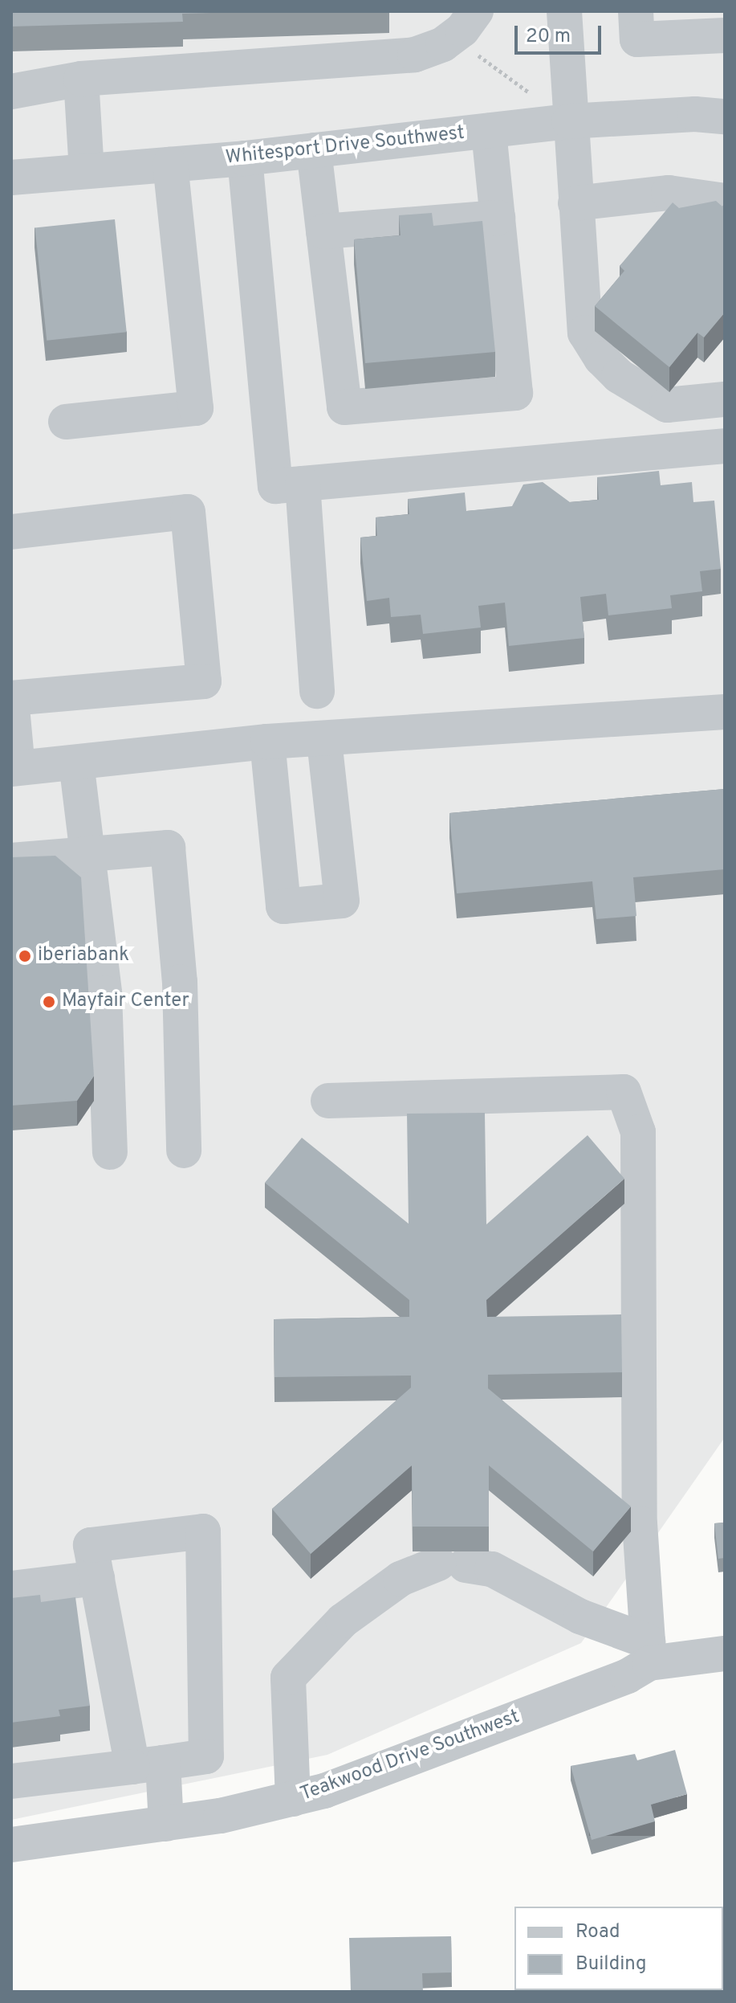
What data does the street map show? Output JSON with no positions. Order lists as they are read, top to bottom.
{
  "streets": {
    "street": ["Whitesport Drive Southwest", "Teakwood Drive Southwest"]
  },
  "places": ["iberiabank", "Mayfair Center"],
  "legend": ["Road", "Building"],
  "scale_bar": "20 m"
}
